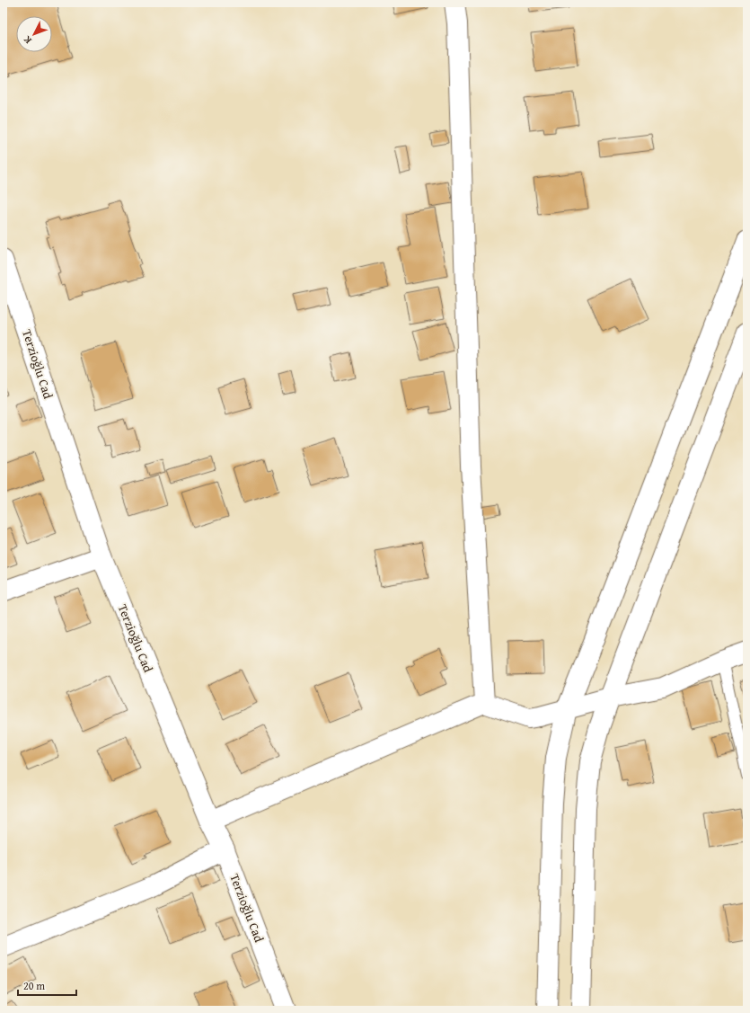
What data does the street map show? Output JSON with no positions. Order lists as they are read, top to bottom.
{
  "streets": {
    "street": ["Terzioğlu Cad"]
  },
  "scale_bar": "20 m",
  "north": "bottom left"
}
